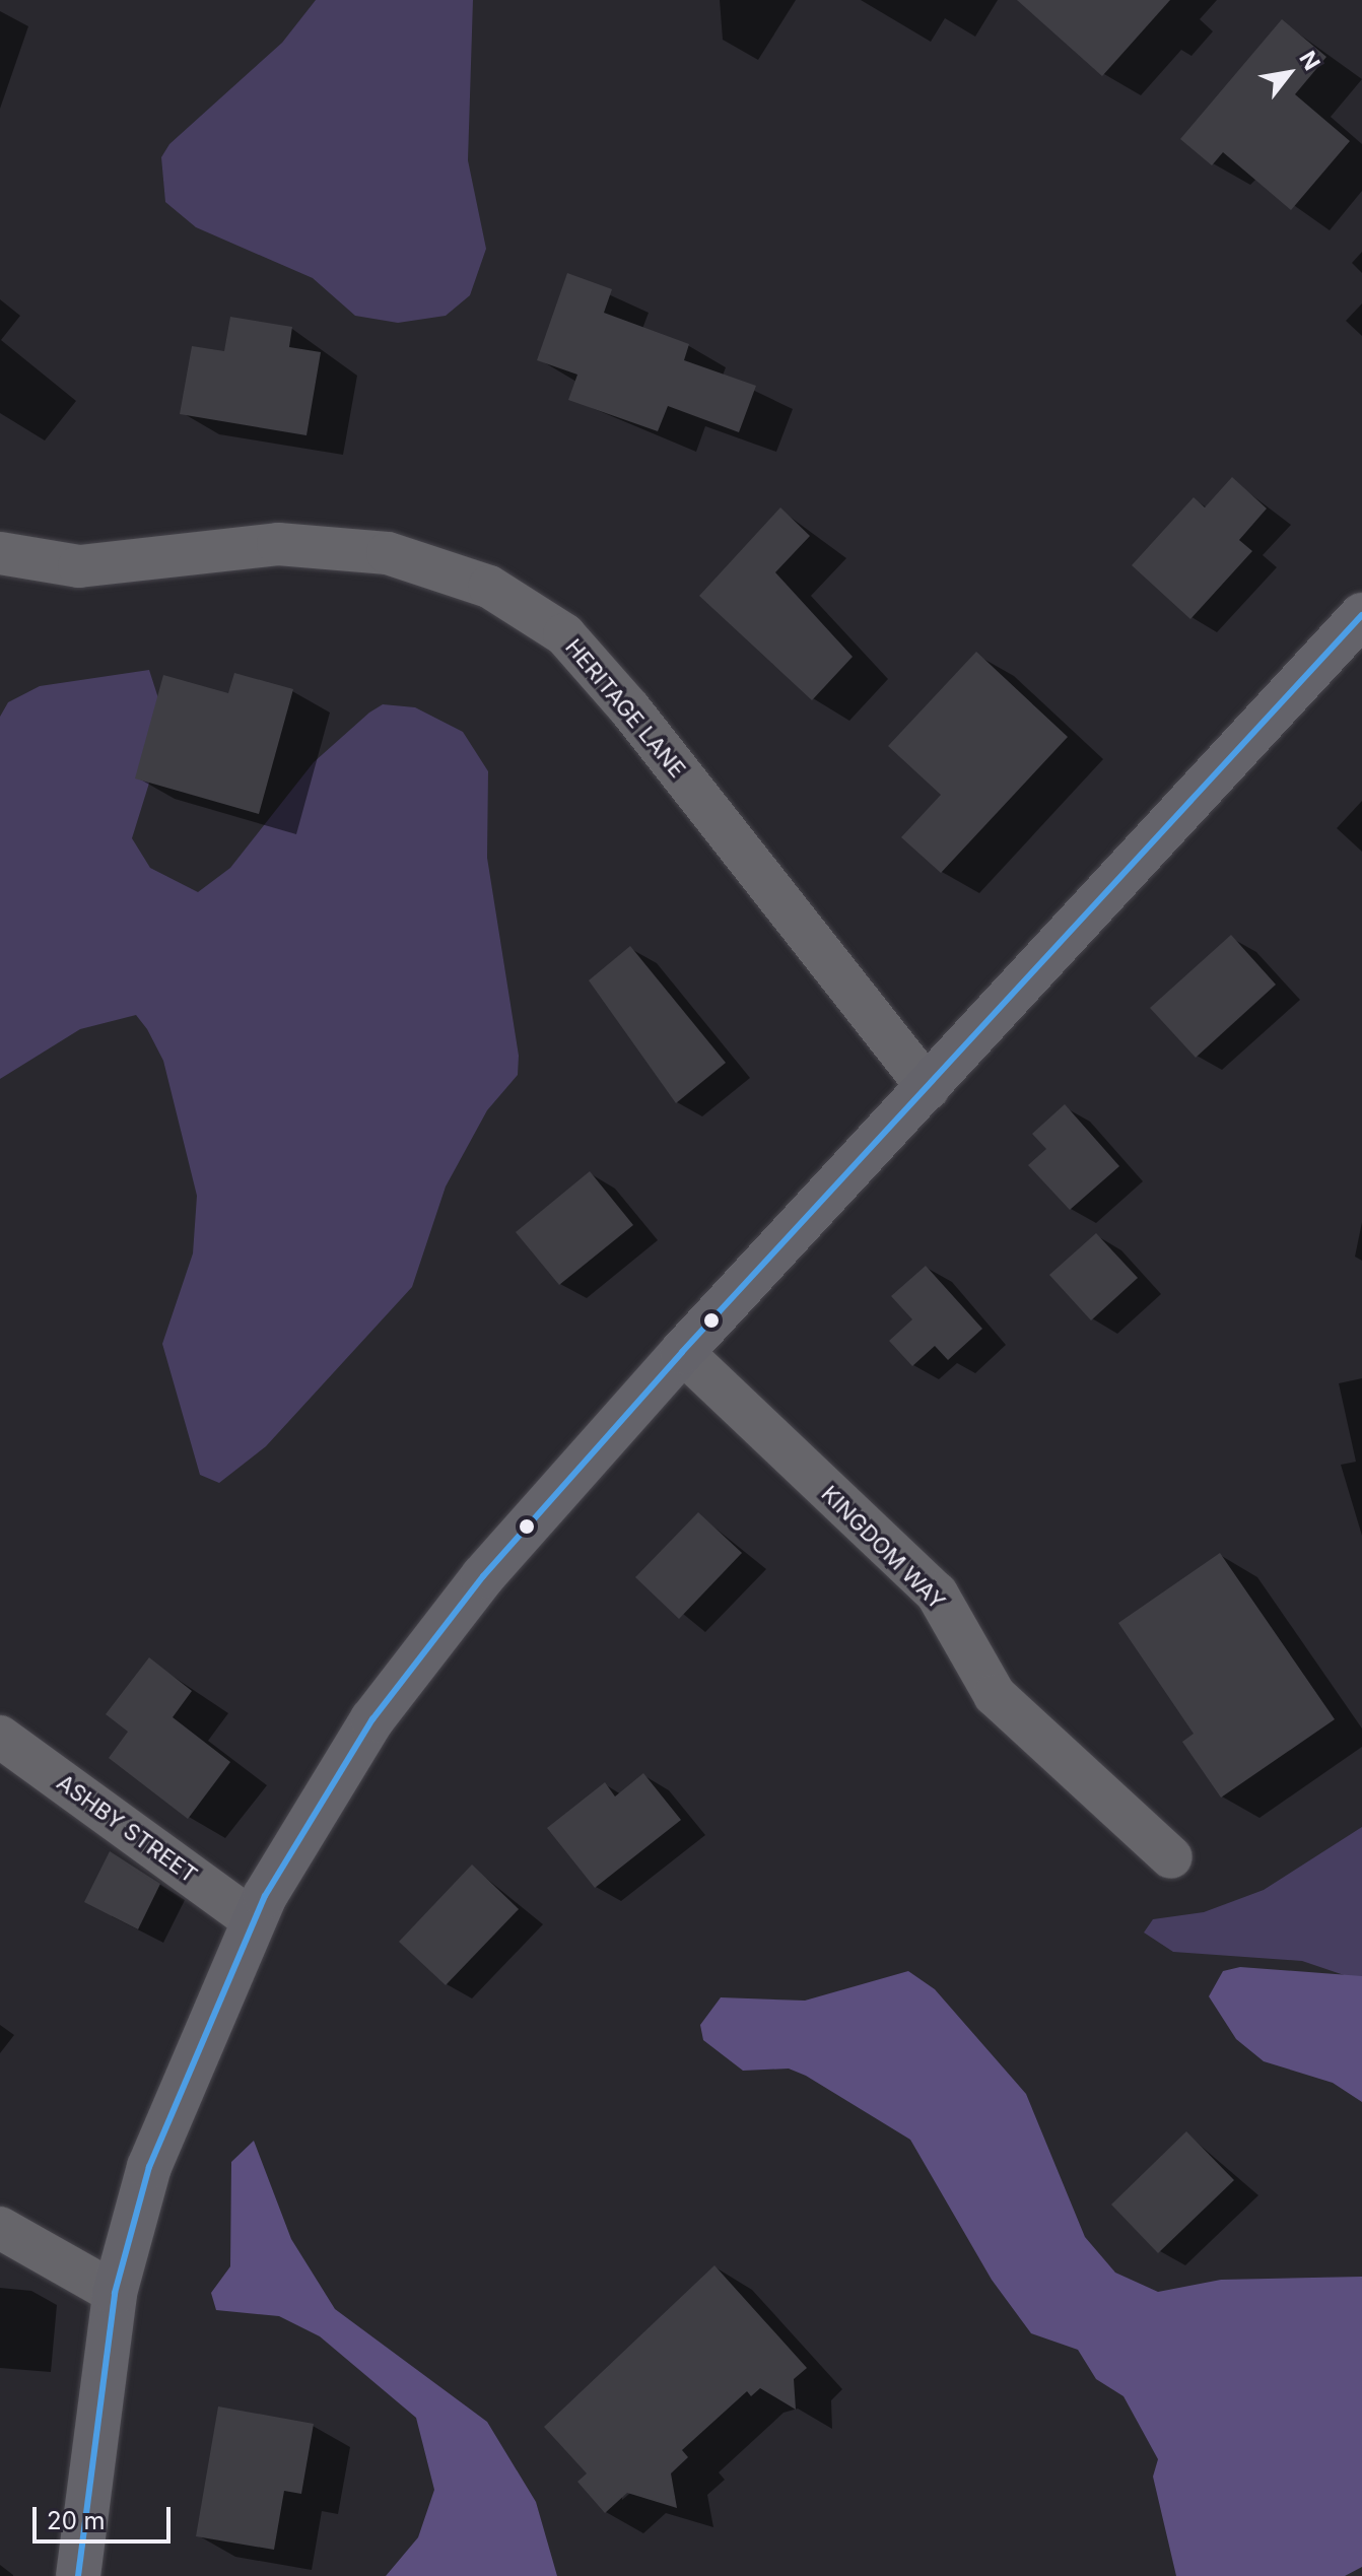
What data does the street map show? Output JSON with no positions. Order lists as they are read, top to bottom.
{
  "streets": {
    "street": ["HERITAGE LANE", "KINGDOM WAY", "ASHBY STREET"]
  },
  "scale_bar": "20 m",
  "north": "top right"
}
